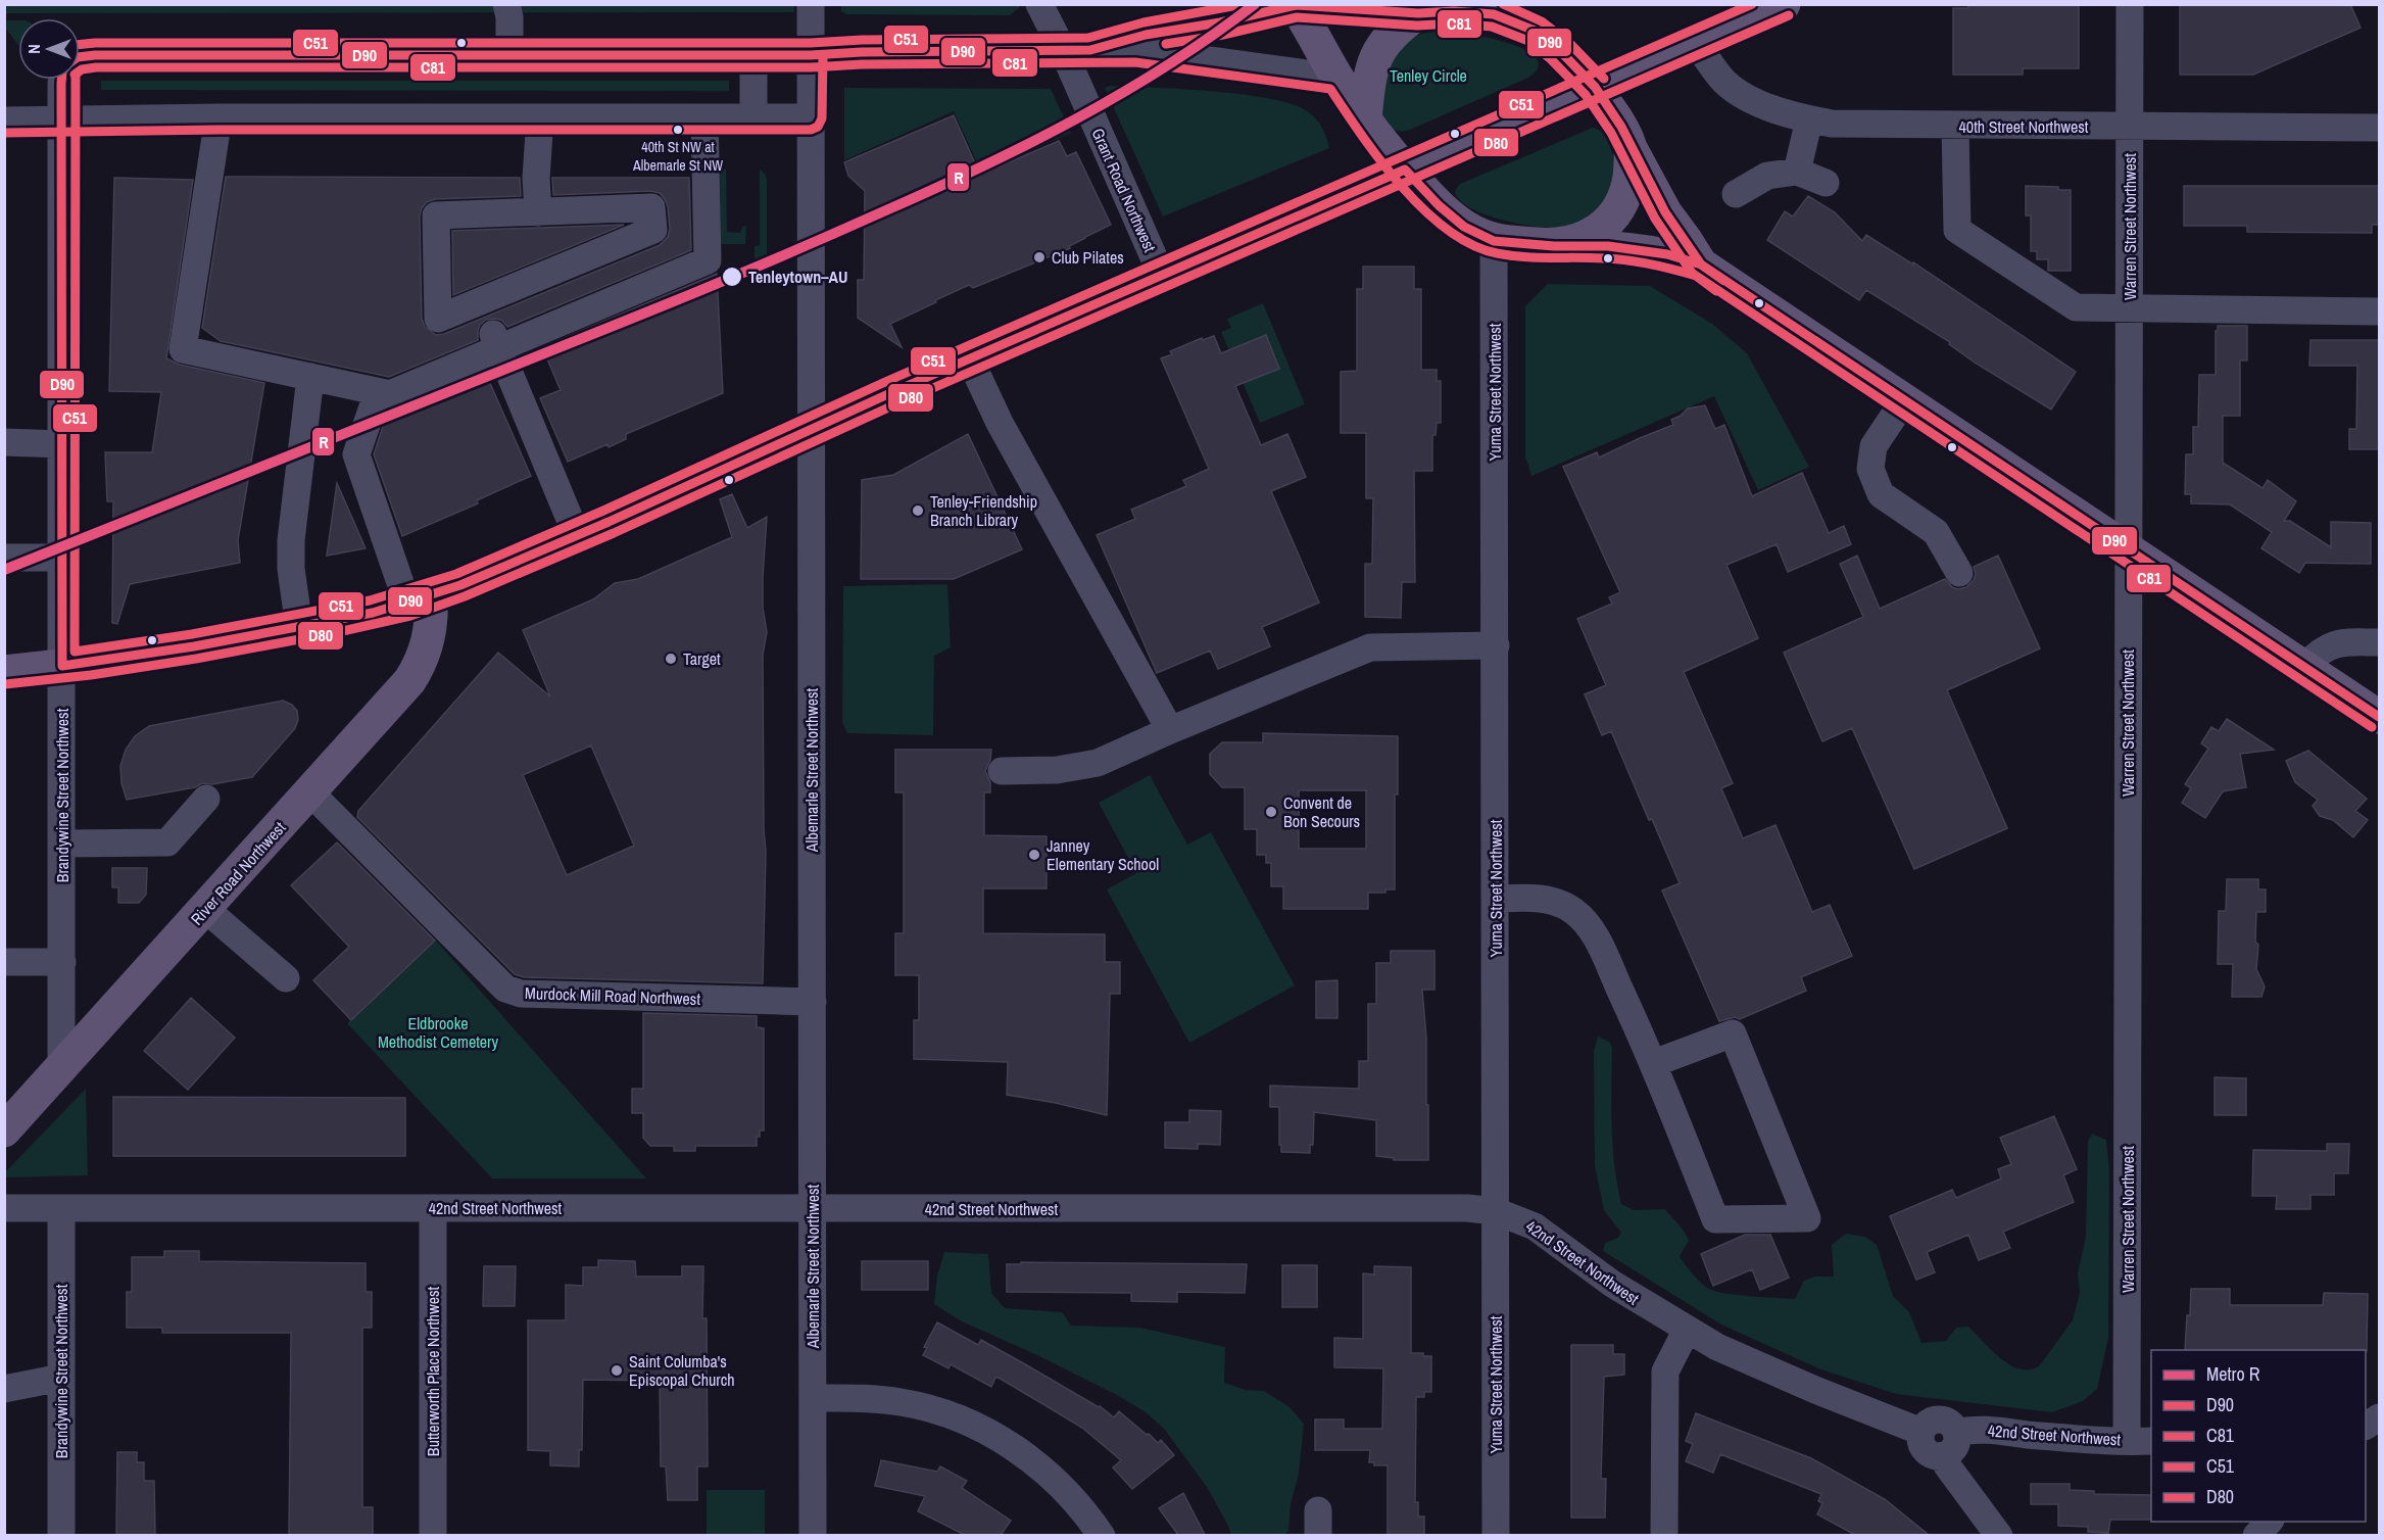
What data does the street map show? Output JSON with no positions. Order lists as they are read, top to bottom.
{
  "streets": {
    "main road": ["River Road Northwest"],
    "street": [
      "40th Street Northwest",
      "Grant Road Northwest",
      "Warren Street Northwest",
      "Yuma Street Northwest",
      "Albemarle Street Northwest",
      "Brandywine Street Northwest",
      "Murdock Mill Road Northwest",
      "42nd Street Northwest",
      "Butterworth Place Northwest"
    ]
  },
  "crossings": [
    ["40th Street Northwest", "Warren Street Northwest"],
    ["Warren Street Northwest", "42nd Street Northwest"],
    ["Yuma Street Northwest", "42nd Street Northwest"],
    ["Albemarle Street Northwest", "Murdock Mill Road Northwest"],
    ["Albemarle Street Northwest", "42nd Street Northwest"],
    ["Brandywine Street Northwest", "River Road Northwest"],
    ["Brandywine Street Northwest", "42nd Street Northwest"],
    ["River Road Northwest", "Murdock Mill Road Northwest"],
    ["42nd Street Northwest", "Butterworth Place Northwest"]
  ],
  "parks": ["Tenley Circle", "Eldbrooke Methodist Cemetery"],
  "places": [
    "40th St NW at Albemarle St NW",
    "Club Pilates",
    "Tenleytown–AU",
    "Tenley-Friendship Branch Library",
    "Target",
    "Convent de Bon Secours",
    "Janney Elementary School",
    "Saint Columba's Episcopal Church"
  ],
  "lines": [
    "metro line R",
    "transit line C51",
    "transit line D90",
    "transit line D80",
    "transit line C81"
  ],
  "legend": [
    "Metro R",
    "D90",
    "C81",
    "C51",
    "D80"
  ],
  "north": "left"
}
